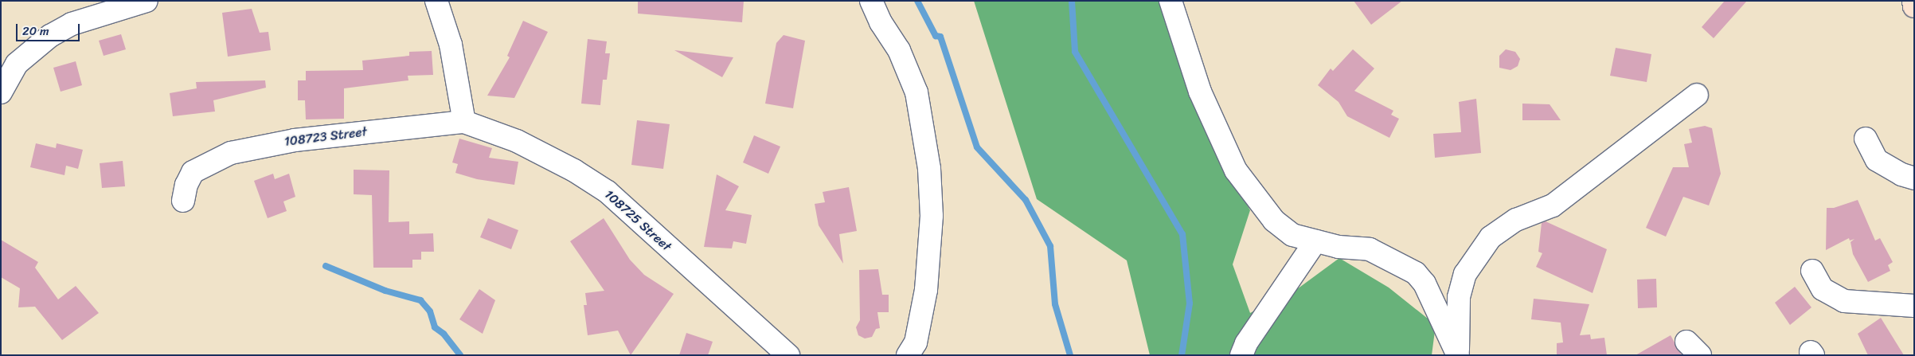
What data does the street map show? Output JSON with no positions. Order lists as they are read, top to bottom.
{
  "streets": {
    "street": ["108723 Street", "108725 Street"]
  },
  "crossings": [
    ["108723 Street", "108725 Street"]
  ],
  "scale_bar": "20 m"
}
